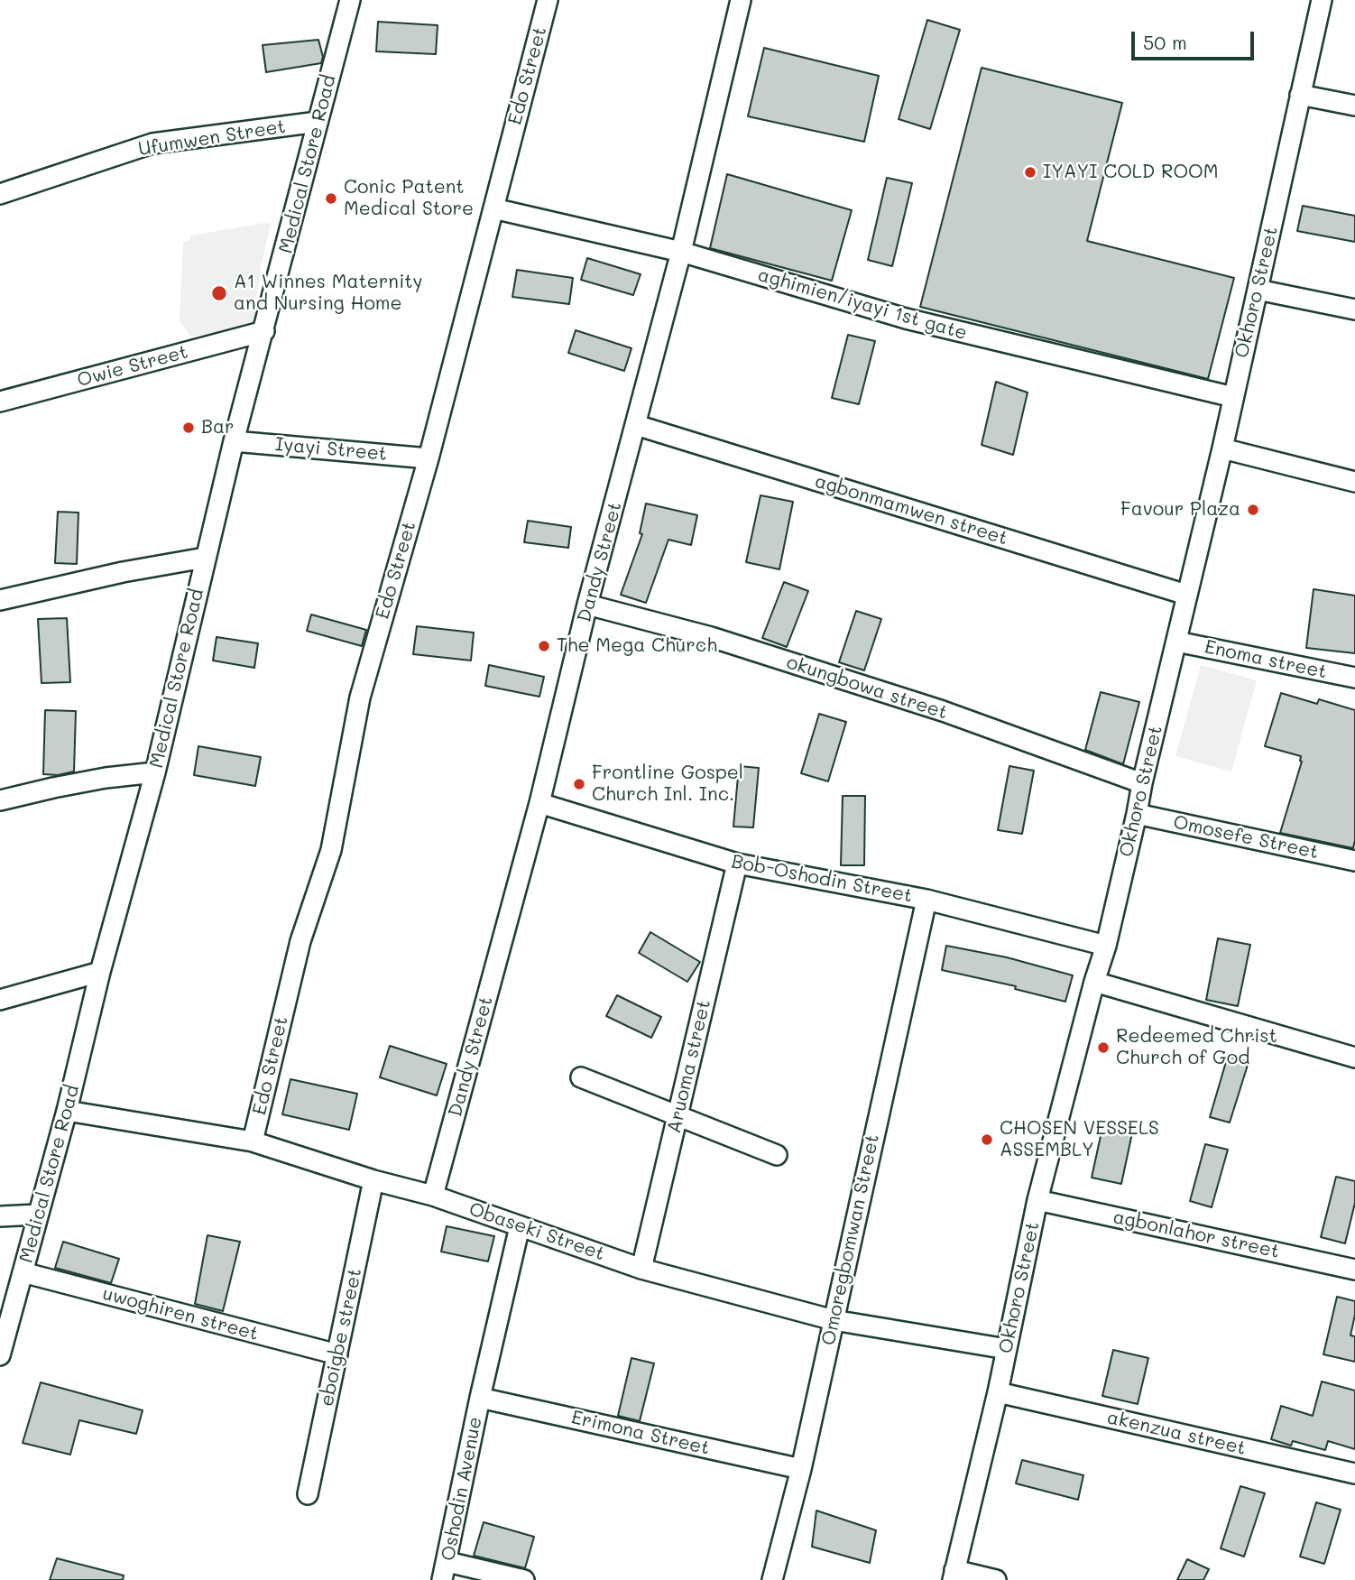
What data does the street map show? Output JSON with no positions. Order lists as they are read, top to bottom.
{
  "streets": {
    "street": [
      "Edo Street",
      "Ufumwen Street",
      "Medical Store Road",
      "Okhoro Street",
      "aghimien/iyayi 1st gate",
      "Owie Street",
      "Iyayi Street",
      "agbonmamwen street",
      "Dandy Street",
      "Enoma street",
      "okungbowa street",
      "Omosefe Street",
      "Bob-Oshodin Street",
      "Aruoma street",
      "Obaseki Street",
      "agbonlahor street",
      "Omoregbomwan Street",
      "uwoghiren street",
      "eboigbe street",
      "Erimona Street",
      "akenzua street",
      "Oshodin Avenue"
    ]
  },
  "crossings": [
    ["Edo Street", "aghimien/iyayi 1st gate"],
    ["Edo Street", "Iyayi Street"],
    ["Edo Street", "Obaseki Street"],
    ["Ufumwen Street", "Medical Store Road"],
    ["Medical Store Road", "Owie Street"],
    ["Medical Store Road", "Iyayi Street"],
    ["Medical Store Road", "Obaseki Street"],
    ["Medical Store Road", "uwoghiren street"],
    ["Okhoro Street", "aghimien/iyayi 1st gate"],
    ["Okhoro Street", "agbonmamwen street"],
    ["Okhoro Street", "Enoma street"],
    ["Okhoro Street", "okungbowa street"],
    ["Okhoro Street", "Omosefe Street"],
    ["Okhoro Street", "Bob-Oshodin Street"],
    ["Okhoro Street", "Obaseki Street"],
    ["Okhoro Street", "agbonlahor street"],
    ["Okhoro Street", "akenzua street"],
    ["aghimien/iyayi 1st gate", "Dandy Street"],
    ["agbonmamwen street", "Dandy Street"],
    ["Dandy Street", "okungbowa street"],
    ["Dandy Street", "Bob-Oshodin Street"],
    ["Dandy Street", "Obaseki Street"],
    ["Bob-Oshodin Street", "Aruoma street"],
    ["Bob-Oshodin Street", "Omoregbomwan Street"],
    ["Aruoma street", "Obaseki Street"],
    ["Obaseki Street", "Omoregbomwan Street"],
    ["Obaseki Street", "eboigbe street"],
    ["Obaseki Street", "Oshodin Avenue"],
    ["Omoregbomwan Street", "Erimona Street"],
    ["uwoghiren street", "eboigbe street"],
    ["Erimona Street", "Oshodin Avenue"]
  ],
  "places": [
    "IYAYI COLD ROOM",
    "Conic Patent Medical Store",
    "A1 Winnes Maternity and Nursing Home",
    "Bar",
    "Favour Plaza",
    "The Mega Church",
    "Frontline Gospel Church Inl. Inc.",
    "Redeemed Christ Church of God",
    "CHOSEN VESSELS ASSEMBLY"
  ],
  "scale_bar": "50 m"
}
